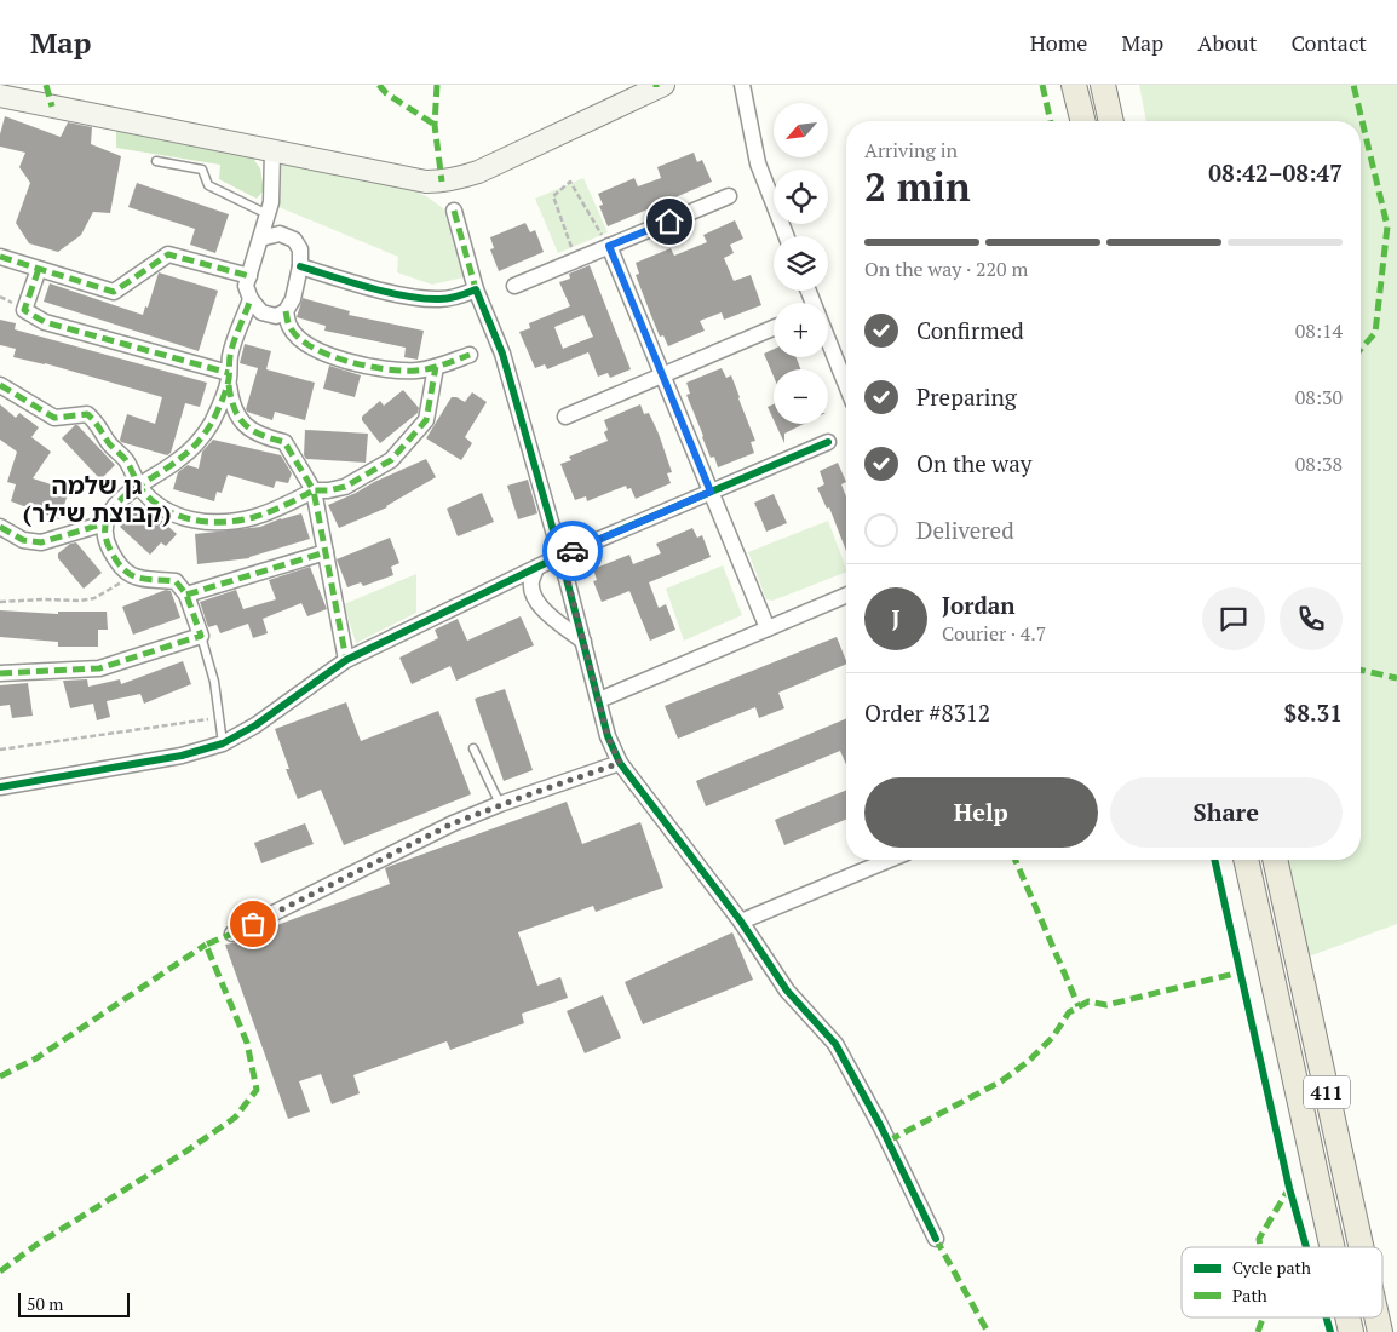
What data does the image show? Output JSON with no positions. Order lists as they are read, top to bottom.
{
  "streets": {
    "main road": ["411"]
  },
  "districts": ["גן שלמה (קבוצת שילר)"],
  "legend": ["Cycle path", "Path"],
  "scale_bar": "50 m",
  "north": "bottom left",
  "page": {
    "header": "Map",
    "nav": [
      "Home",
      "Map",
      "About",
      "Contact"
    ],
    "map_buttons": ["+", "−"],
    "heading": ["2 min", "Arriving in", "08:42–08:47"],
    "panel": [
      "Jordan",
      "Courier · 4.7",
      "Order #8312",
      "$8.31"
    ],
    "bar": "On the way · 220 m",
    "list": [
      ["Confirmed", "08:14"],
      ["Preparing", "08:30"],
      ["On the way", "08:38"],
      "Delivered"
    ],
    "round": "J",
    "buttons": ["Help", "Share"],
    "scale": "50 m"
  }
}
